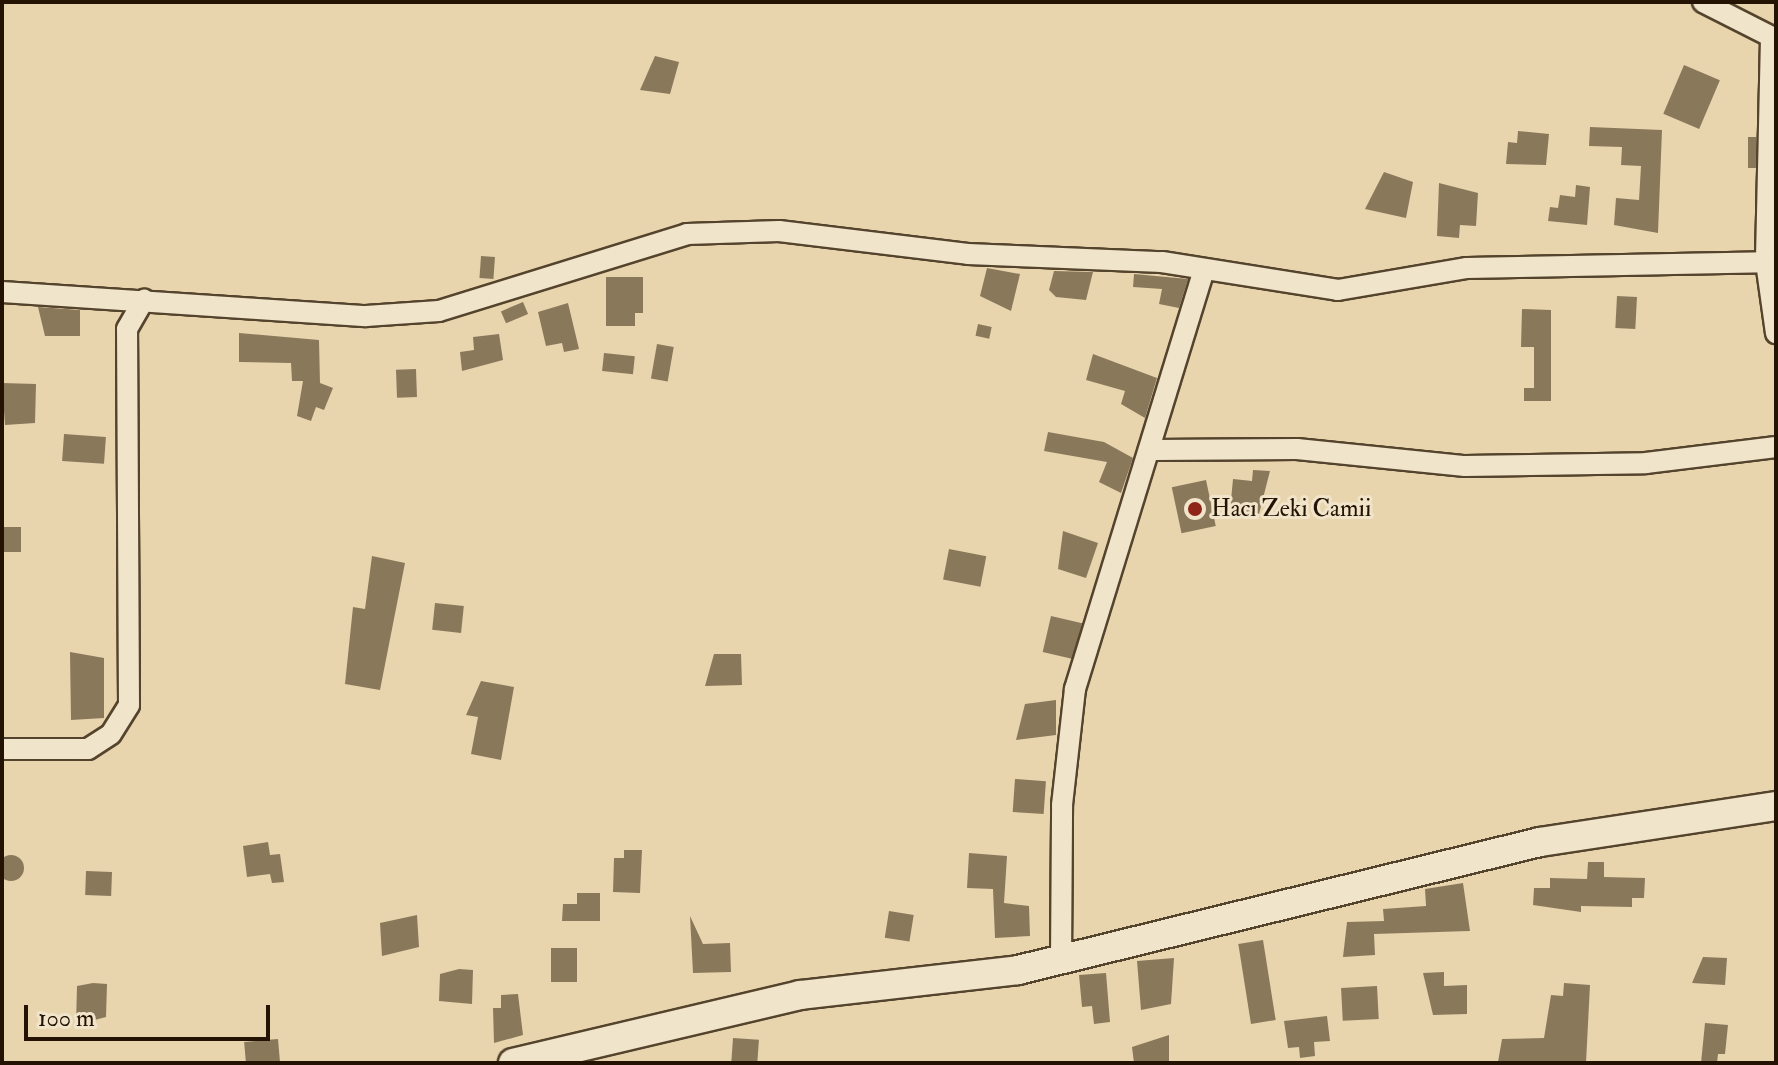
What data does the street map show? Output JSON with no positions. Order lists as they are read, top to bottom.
{
  "places": ["Hacı Zeki Camii"],
  "scale_bar": "100 m"
}
